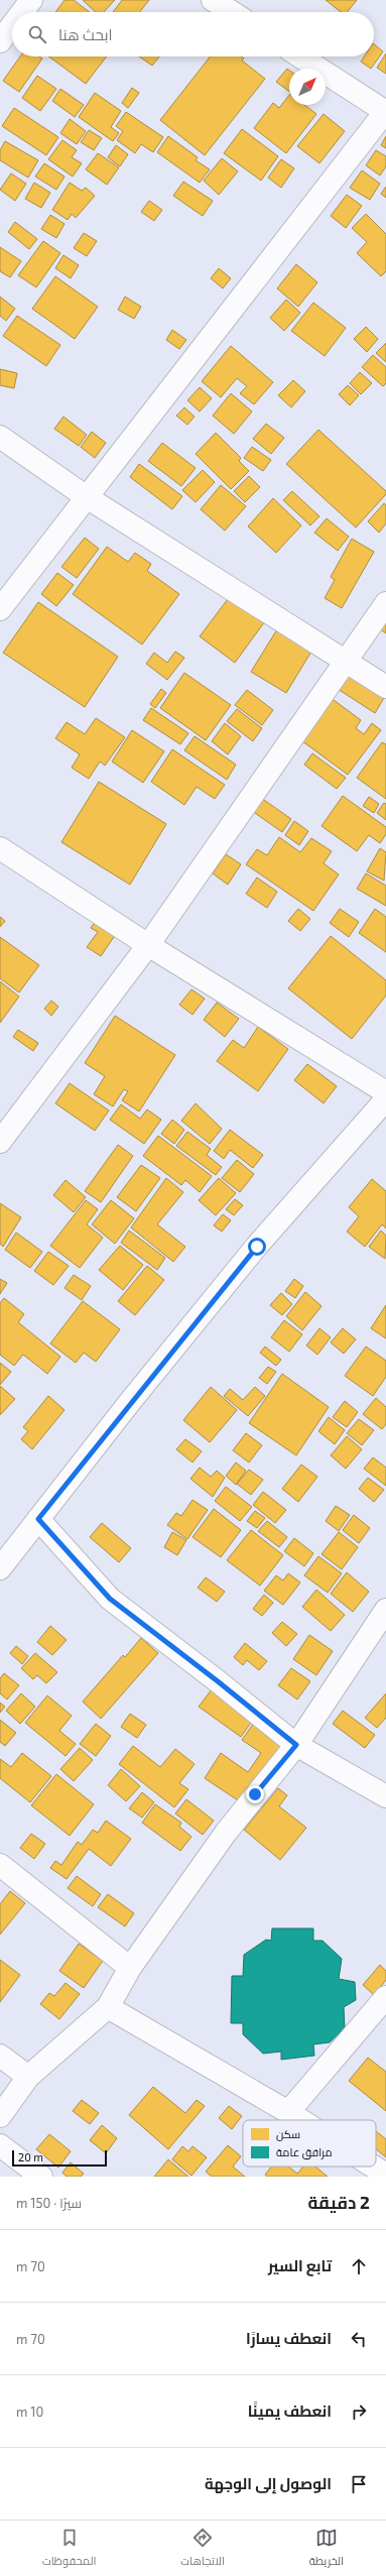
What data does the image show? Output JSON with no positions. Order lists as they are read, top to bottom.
{
  "legend": ["سكن", "مرافق عامة"],
  "scale_bar": "20 m",
  "north": "top right",
  "page": {
    "search": "ابحث هنا",
    "scale": "20 m",
    "heading": ["2 دقيقة", "سيرًا · 150 m"],
    "list": [
      ["تابع السير", "70 m"],
      ["انعطف يسارًا", "70 m"],
      ["انعطف يمينًا", "10 m"],
      "الوصول إلى الوجهة"
    ],
    "nav": ["الخريطة", "الاتجاهات", "المحفوظات"]
  }
}
